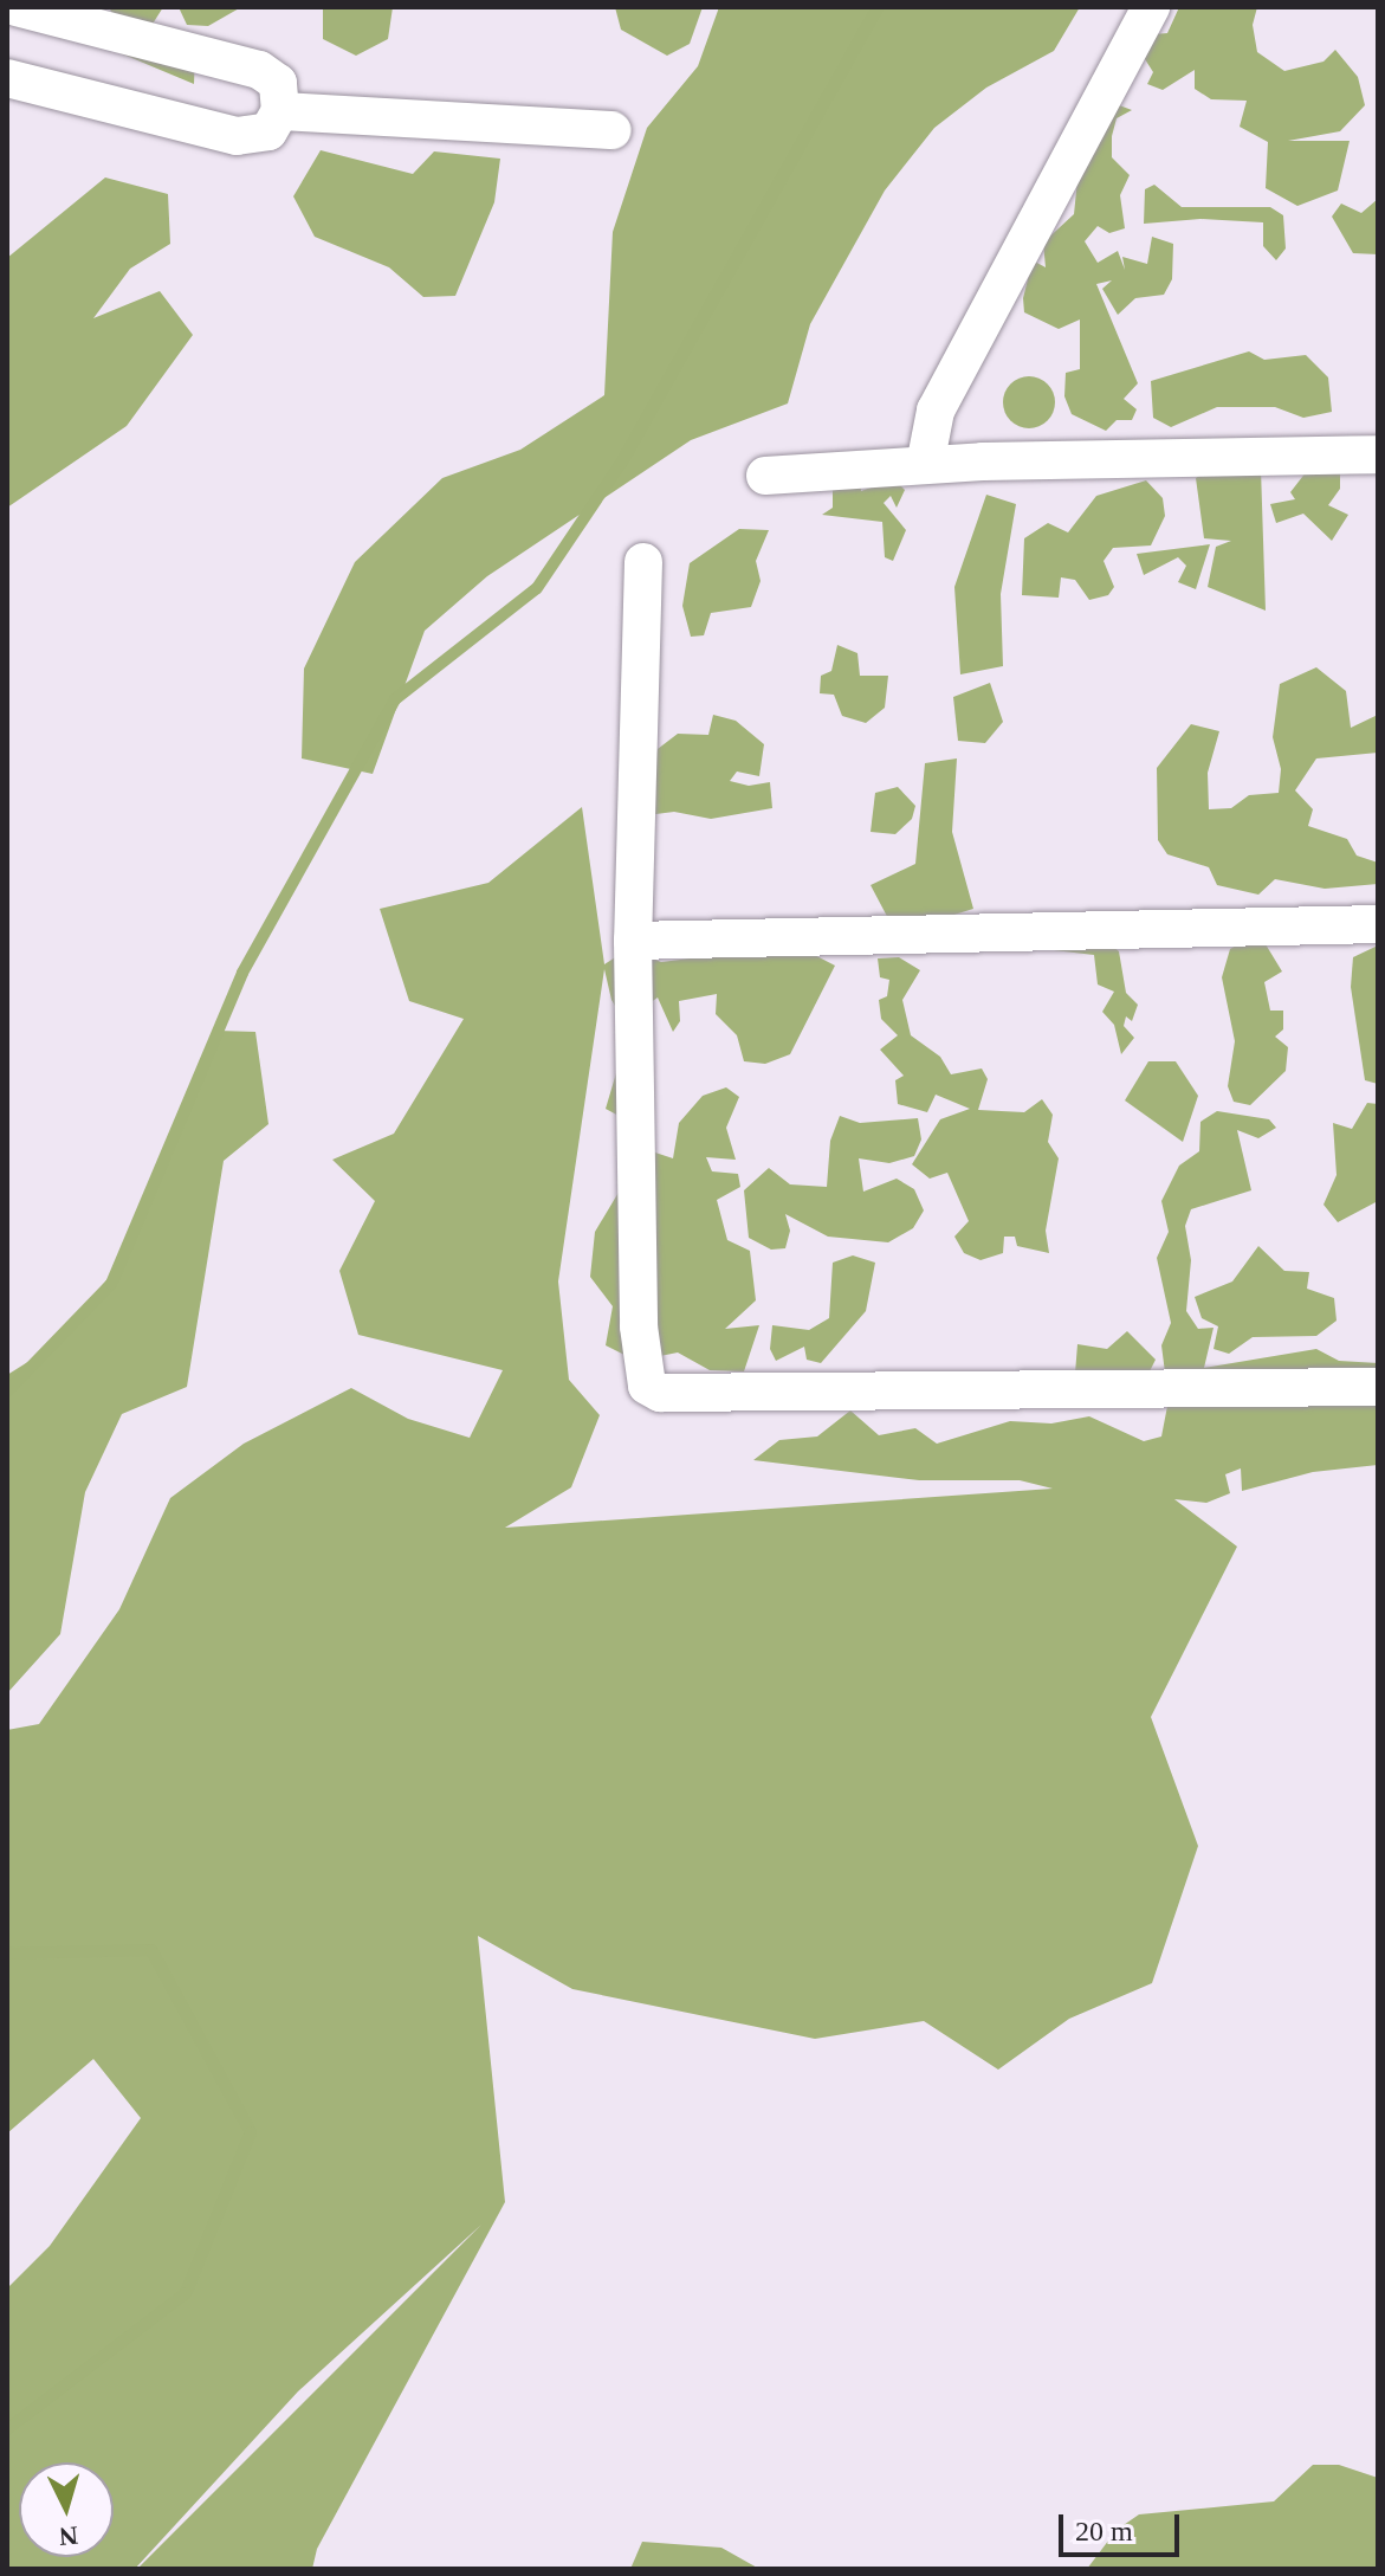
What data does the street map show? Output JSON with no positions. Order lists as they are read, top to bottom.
{
  "scale_bar": "20 m",
  "north": "bottom"
}
